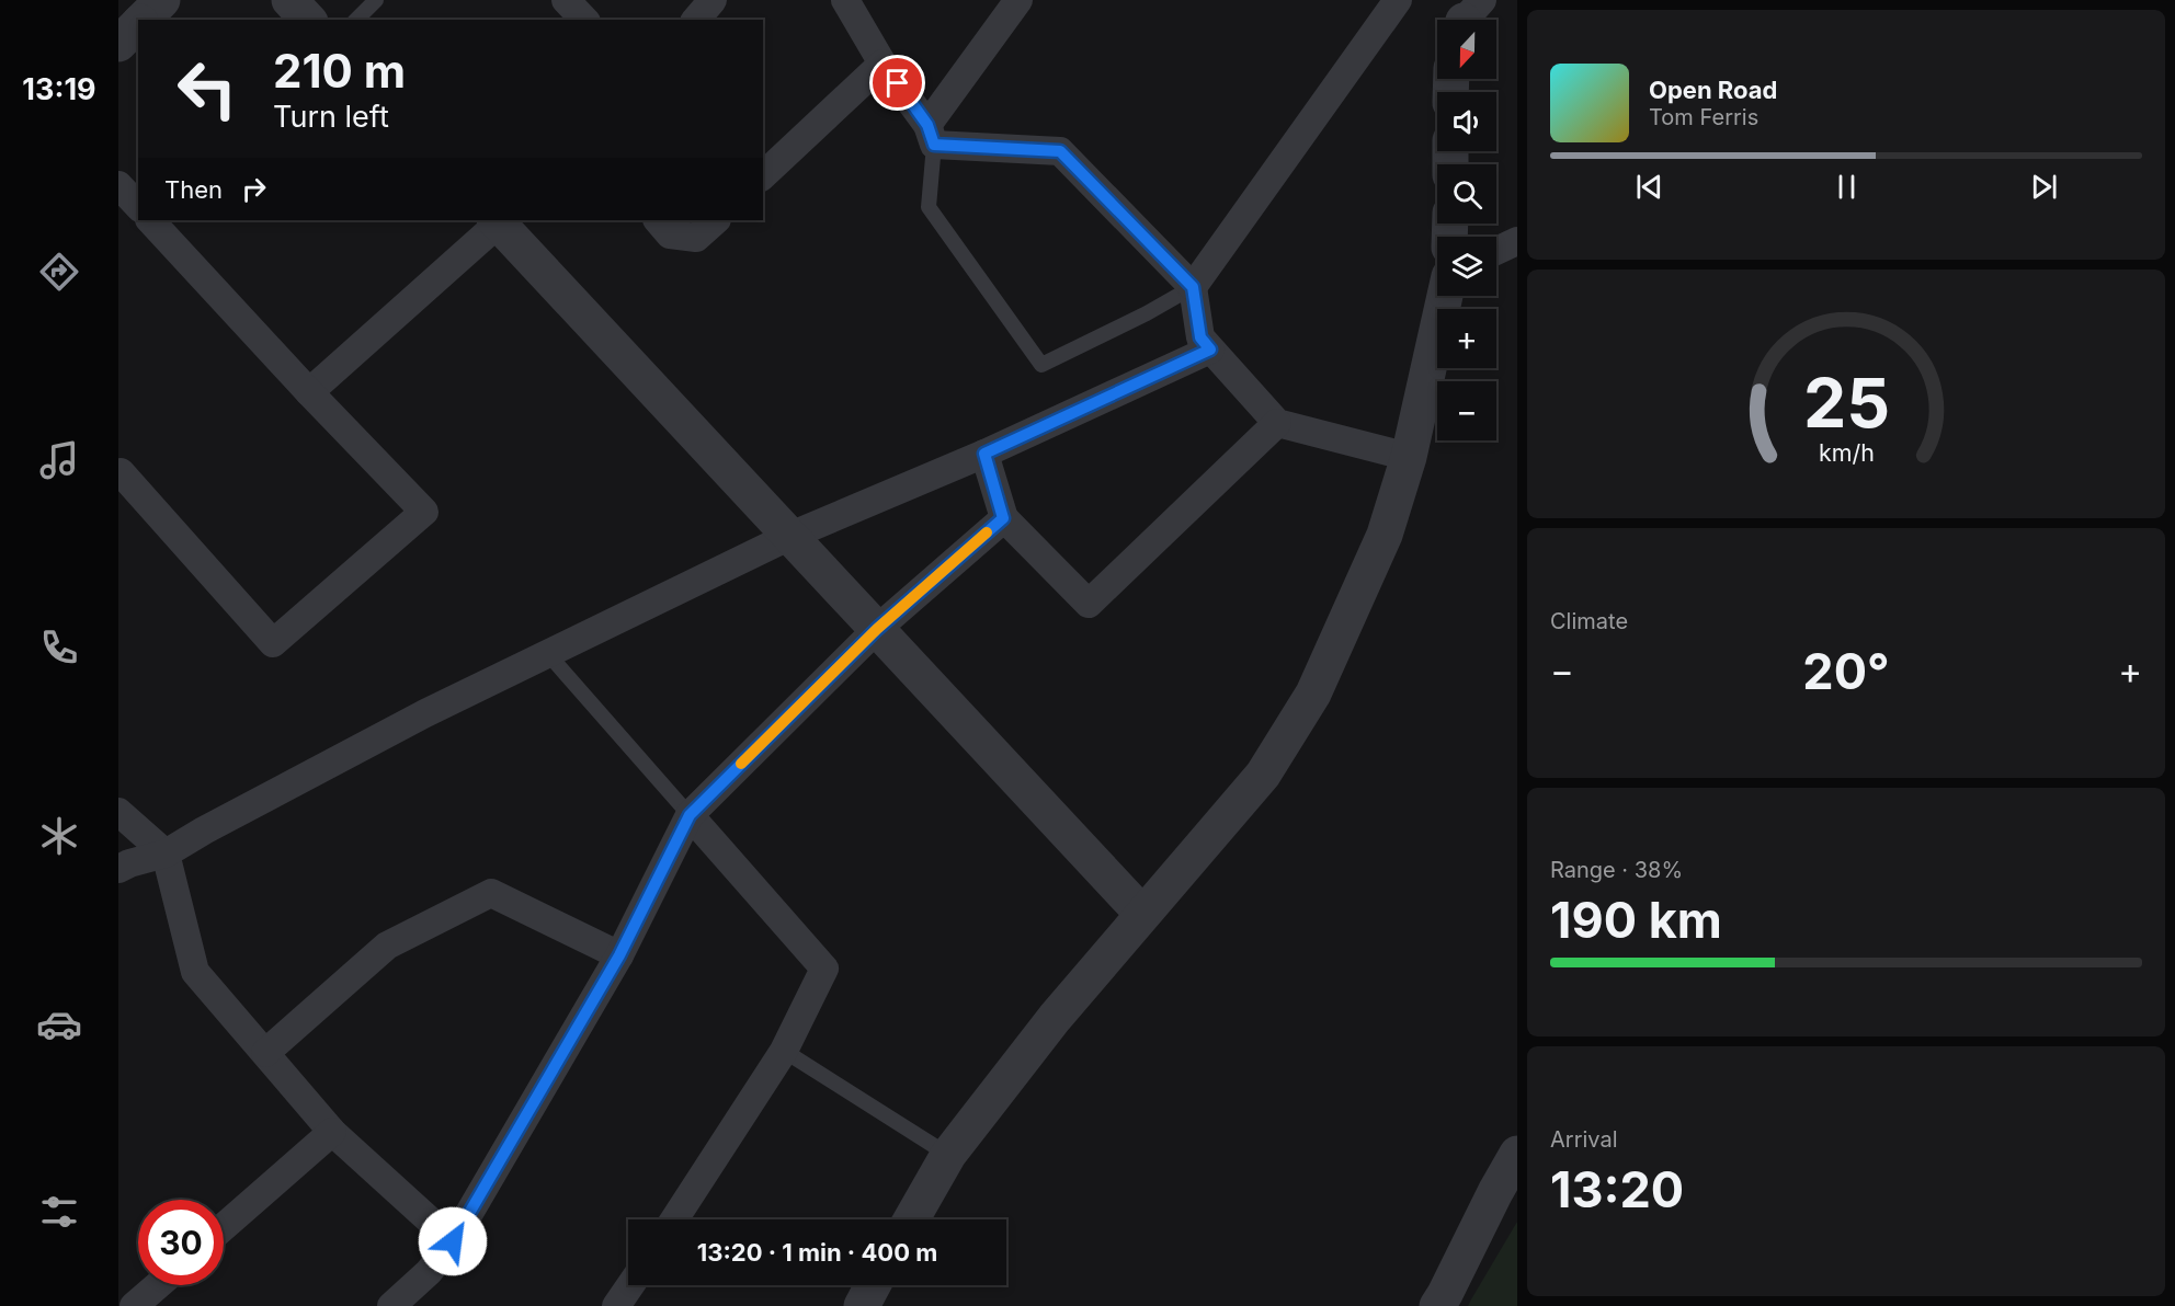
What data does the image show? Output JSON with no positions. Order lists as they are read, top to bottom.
{
  "north": "bottom",
  "page": {
    "tabs": "13:19",
    "map_buttons": ["+", "−"],
    "turn": ["210 m", "Turn left"],
    "song": ["Open Road", "Tom Ferris"],
    "then": "Then",
    "tile": [
      "Climate",
      ["Range · 38%", "190 km"],
      ["Arrival", "13:20"]
    ],
    "heat": ["−", "20°", "+"],
    "limit": "30",
    "trip": "13:20 · 1 min · 400 m",
    "gauge": ["25", "km/h"]
  }
}
